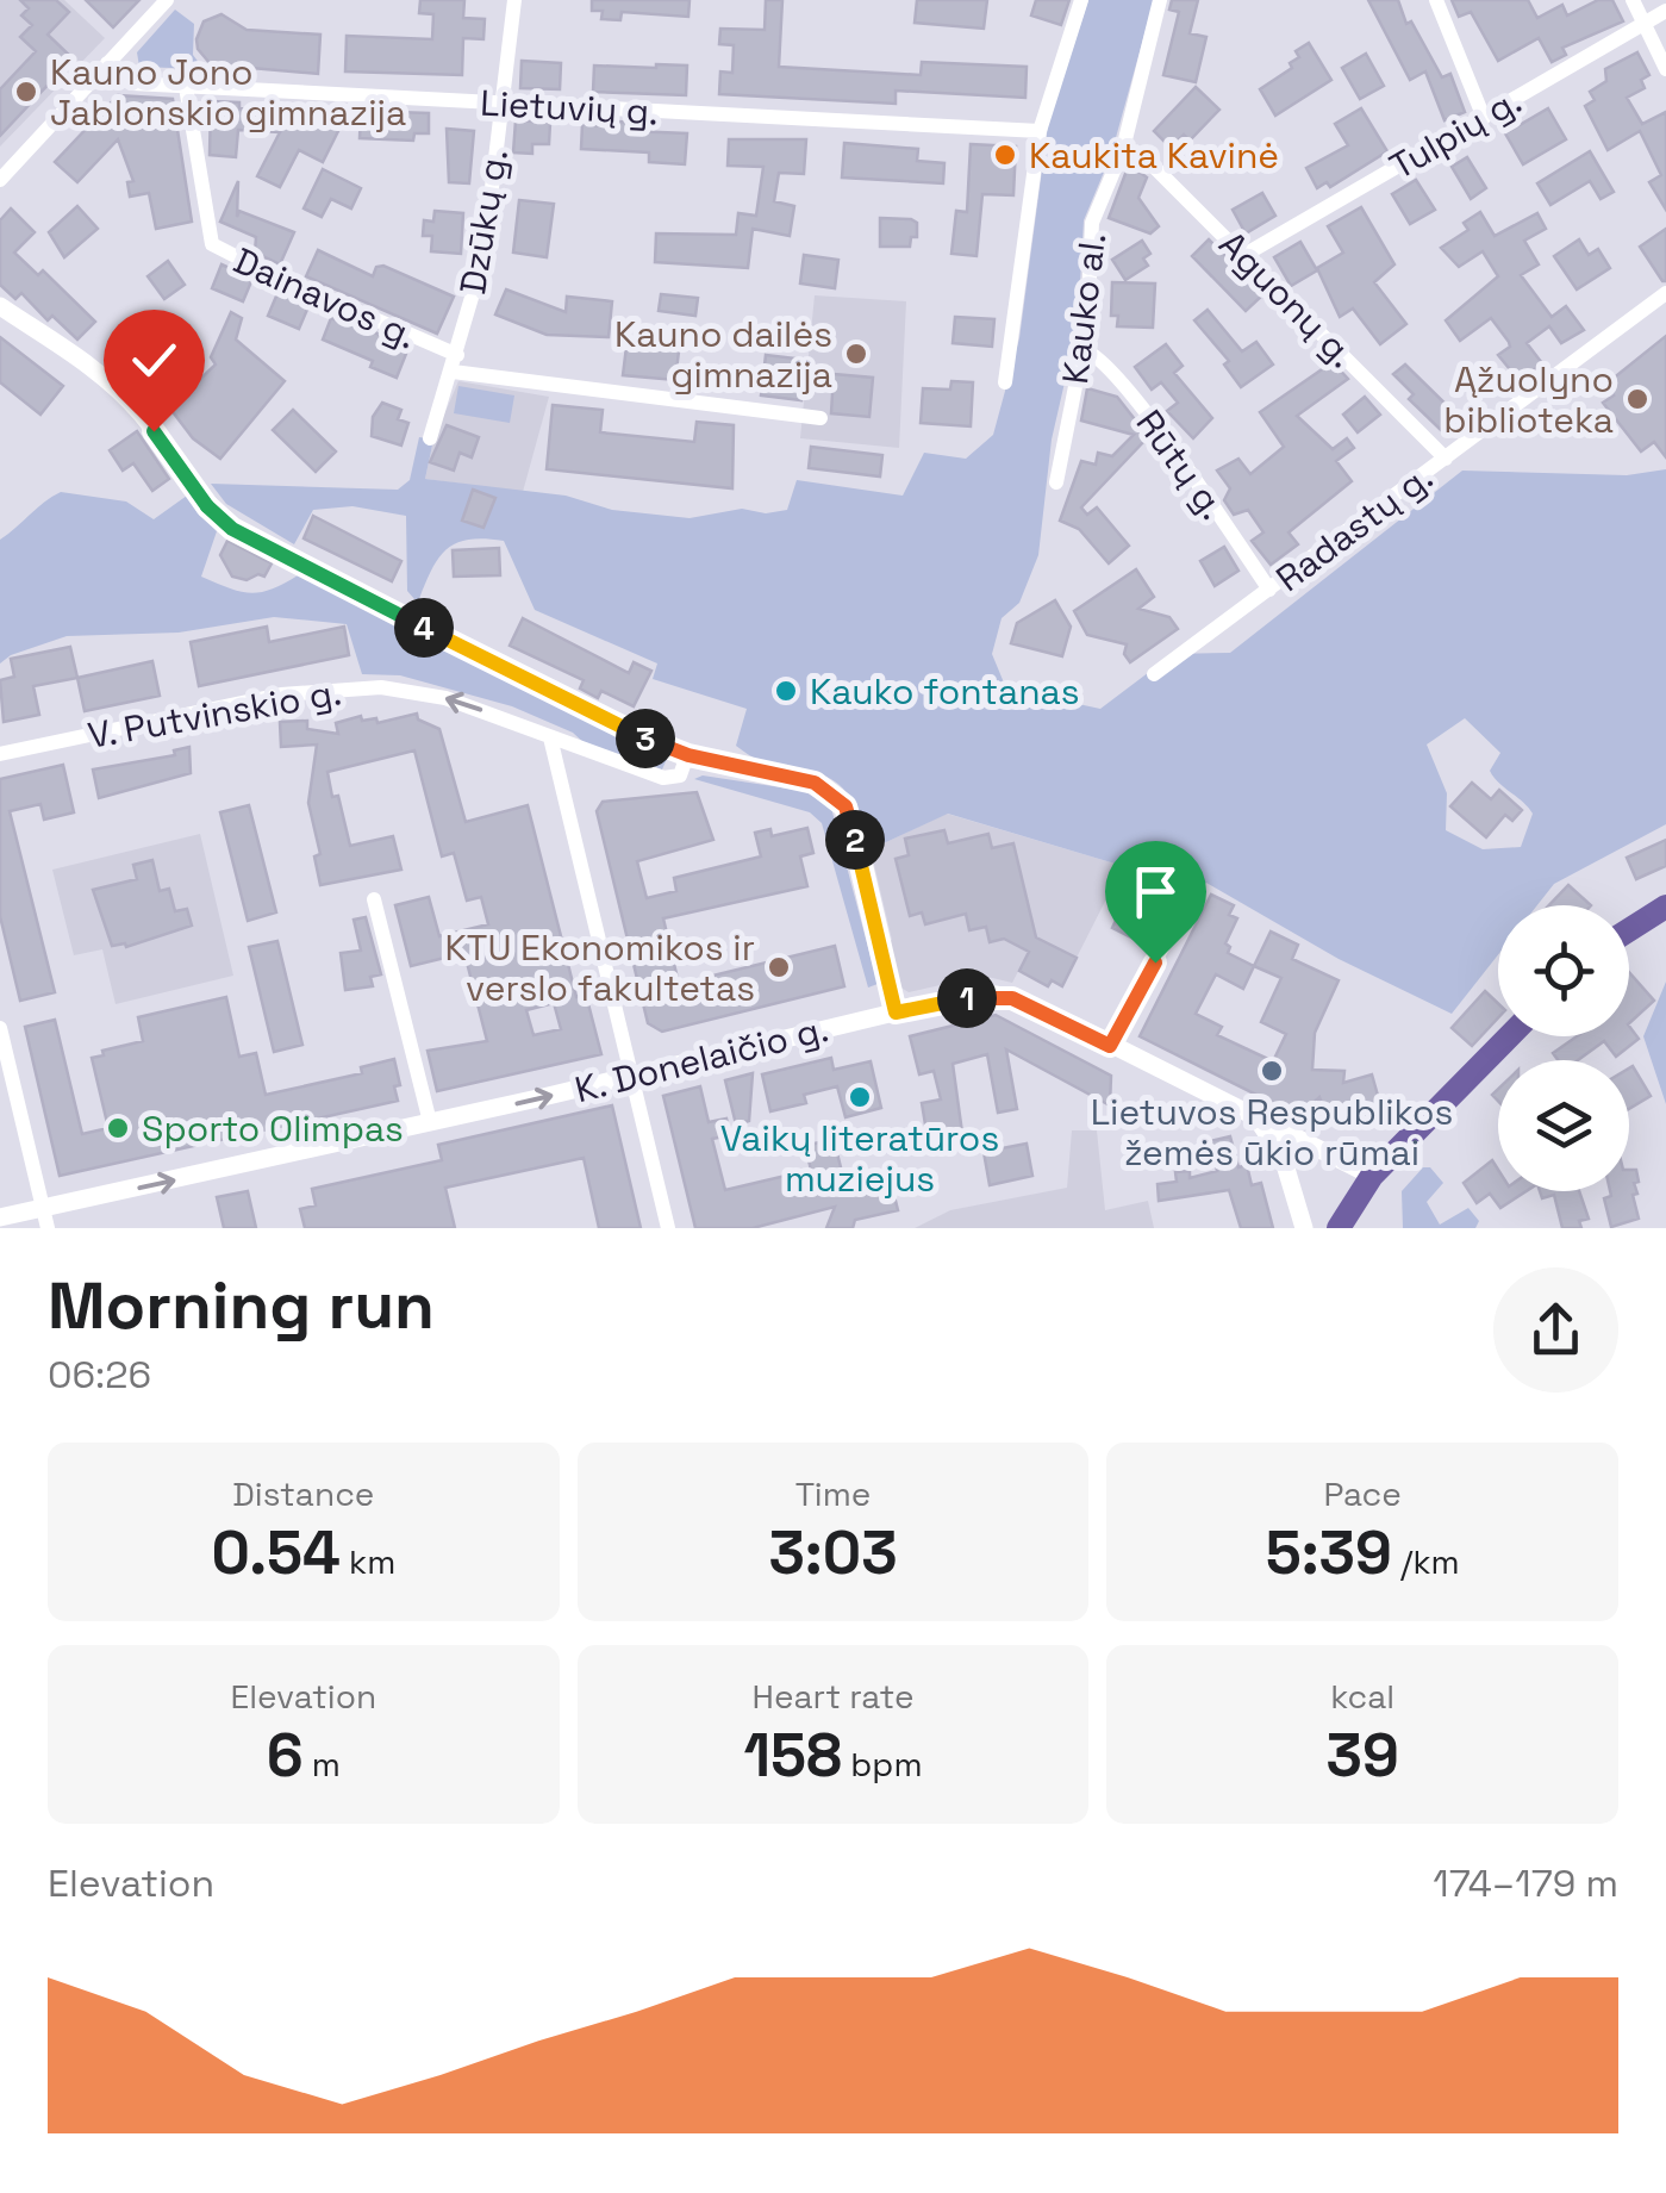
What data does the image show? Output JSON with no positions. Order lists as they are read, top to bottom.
{
  "streets": {
    "street": [
      "Lietuvių g.",
      "Tulpių g.",
      "Dzūkų g.",
      "Dainavos g.",
      "Aguonų g.",
      "Kauko al.",
      "Rūtų g.",
      "Radastų g.",
      "V. Putvinskio g.",
      "K. Donelaičio g."
    ]
  },
  "crossings": [
    ["Lietuvių g.", "Dzūkų g."],
    ["Lietuvių g.", "Dainavos g."],
    ["Tulpių g.", "Aguonų g."],
    ["Dzūkų g.", "Dainavos g."],
    ["Aguonų g.", "Kauko al."],
    ["Aguonų g.", "Radastų g."],
    ["Kauko al.", "Rūtų g."],
    ["Rūtų g.", "Radastų g."]
  ],
  "one_way": ["V. Putvinskio g.", "K. Donelaičio g."],
  "places": [
    "Kauno Jono Jablonskio gimnazija",
    "Kaukita Kavinė",
    "Kauno dailės gimnazija",
    "Ąžuolyno biblioteka",
    "Kauko fontanas",
    "KTU Ekonomikos ir verslo fakultetas",
    "Lietuvos Respublikos žemės ūkio rūmai",
    "Vaikų literatūros muziejus",
    "Sporto Olimpas"
  ],
  "page": {
    "pins": [
      "4",
      "3",
      "2",
      "1"
    ],
    "heading": ["Morning run", "06:26"],
    "stats": [
      ["Distance", "0.54 km"],
      ["Time", "3:03"],
      ["Pace", "5:39 /km"],
      ["Elevation", "6 m"],
      ["Heart rate", "158 bpm"],
      ["kcal", "39"]
    ],
    "chart": ["Elevation", "174–179 m"]
  }
}
